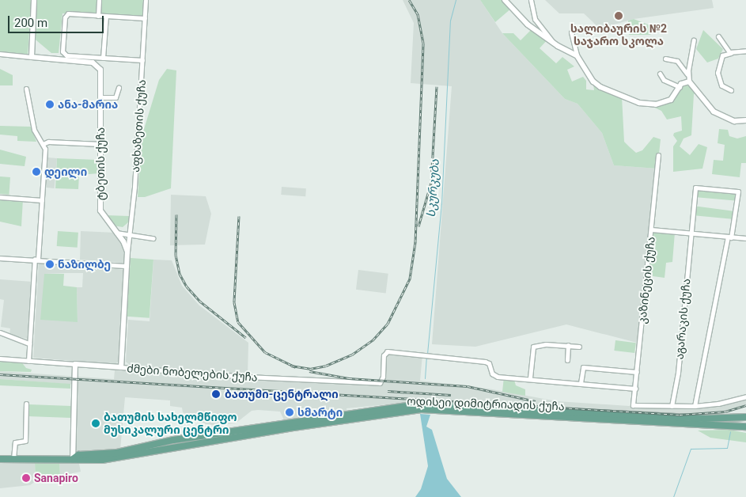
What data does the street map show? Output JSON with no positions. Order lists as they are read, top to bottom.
{
  "streets": {
    "main road": ["ოდისეი დიმიტრიადის ქუჩა"],
    "street": [
      "აფხაზეთის ქუჩა",
      "ტბეთის ქუჩა",
      "კაზინეცის ქუჩა",
      "აგარაკის ქუჩა",
      "ძმები ნობელების ქუჩა"
    ]
  },
  "crossings": [
    ["აფხაზეთის ქუჩა", "ტბეთის ქუჩა"],
    ["კაზინეცის ქუჩა", "აგარაკის ქუჩა"],
    ["კაზინეცის ქუჩა", "ძმები ნობელების ქუჩა"]
  ],
  "water": ["სკურკუბა"],
  "places": [
    "სალიბაურის №2 საჯარო სკოლა",
    "ანა-მარია",
    "დეილი",
    "ნაზილბე",
    "ბათუმი-ცენტრალი",
    "სმარტი",
    "ბათუმის სახელმწიფო მუსიკალური ცენტრი",
    "Sanapiro"
  ],
  "scale_bar": "200 m"
}
